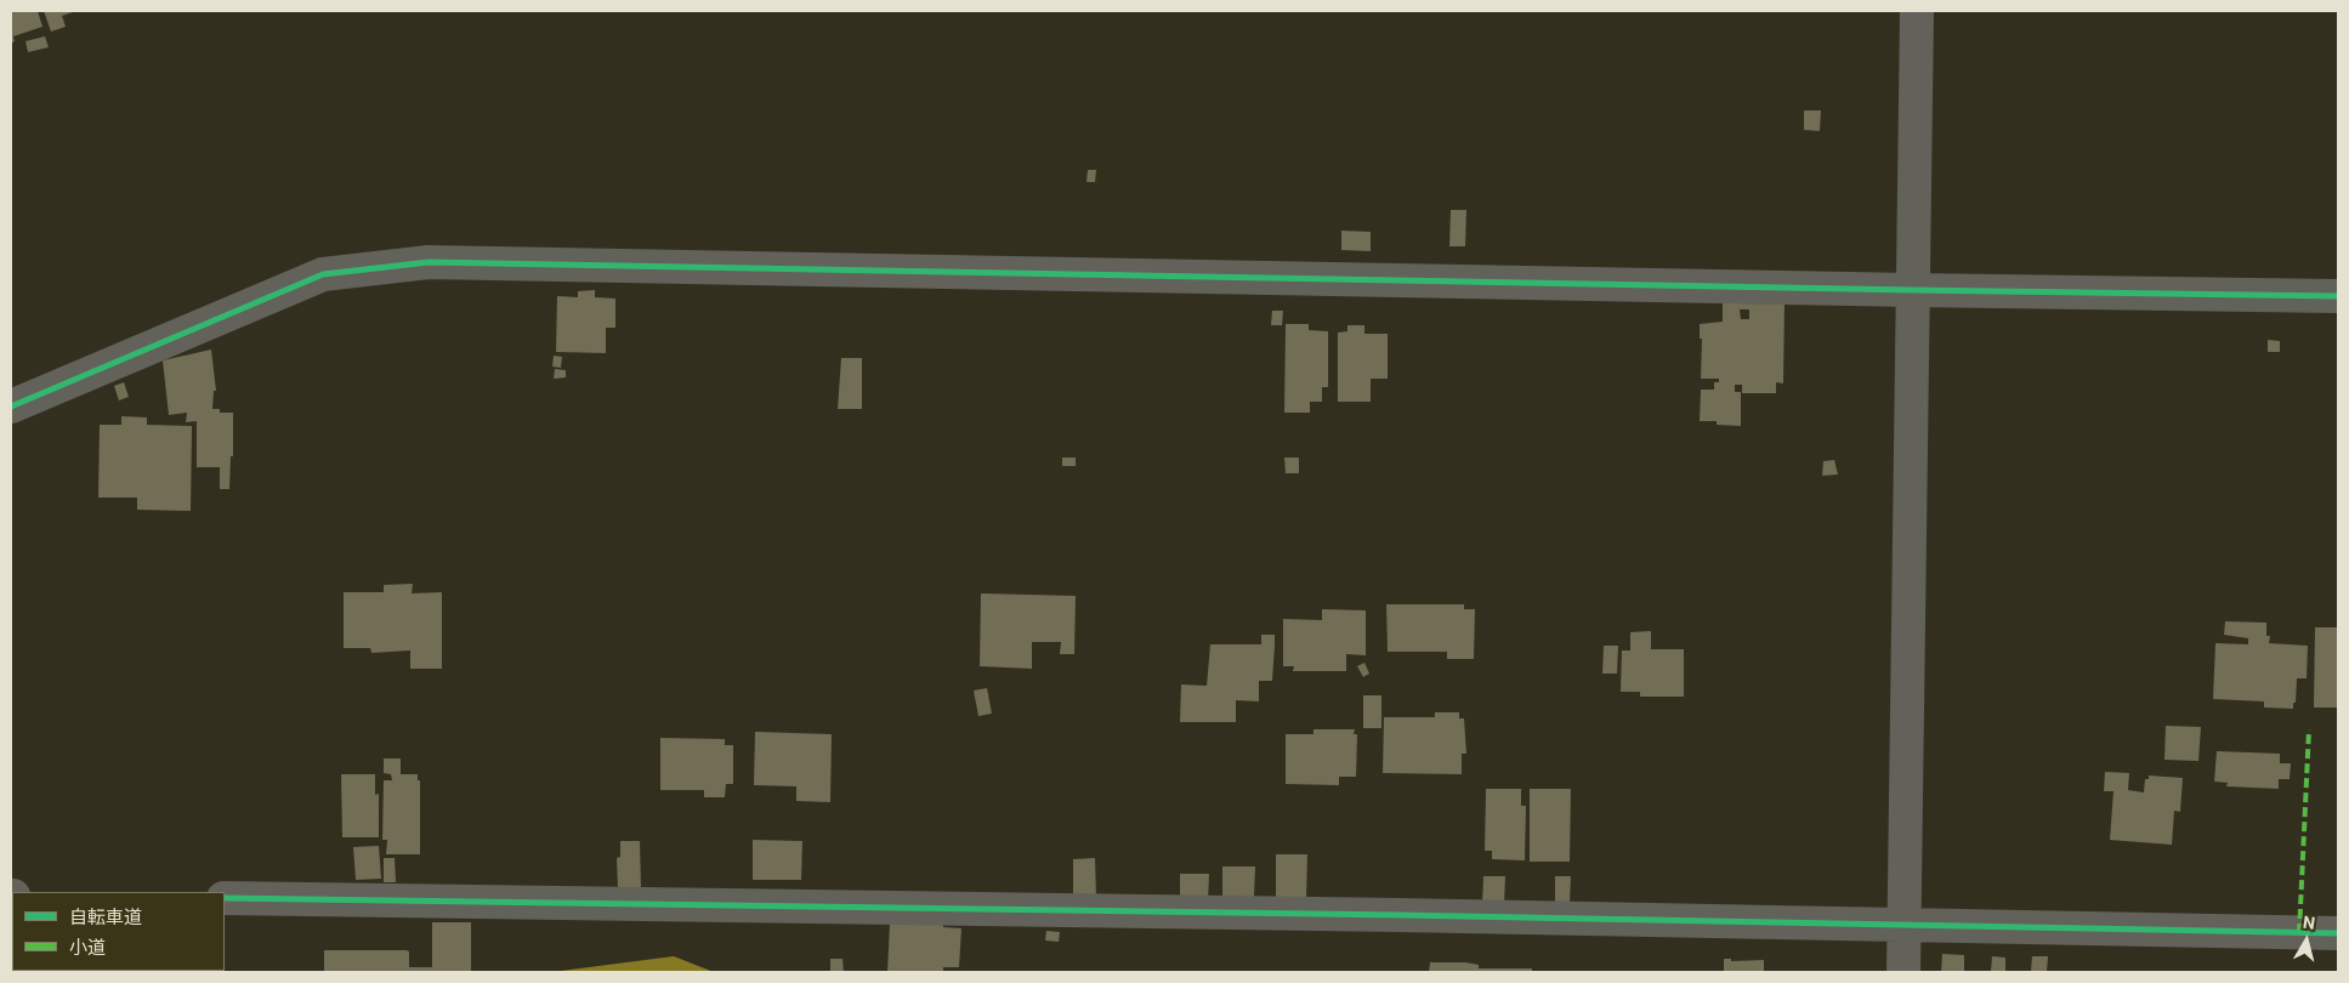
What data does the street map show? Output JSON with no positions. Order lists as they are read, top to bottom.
{
  "legend": ["自転車道", "小道"],
  "north": "top"
}
